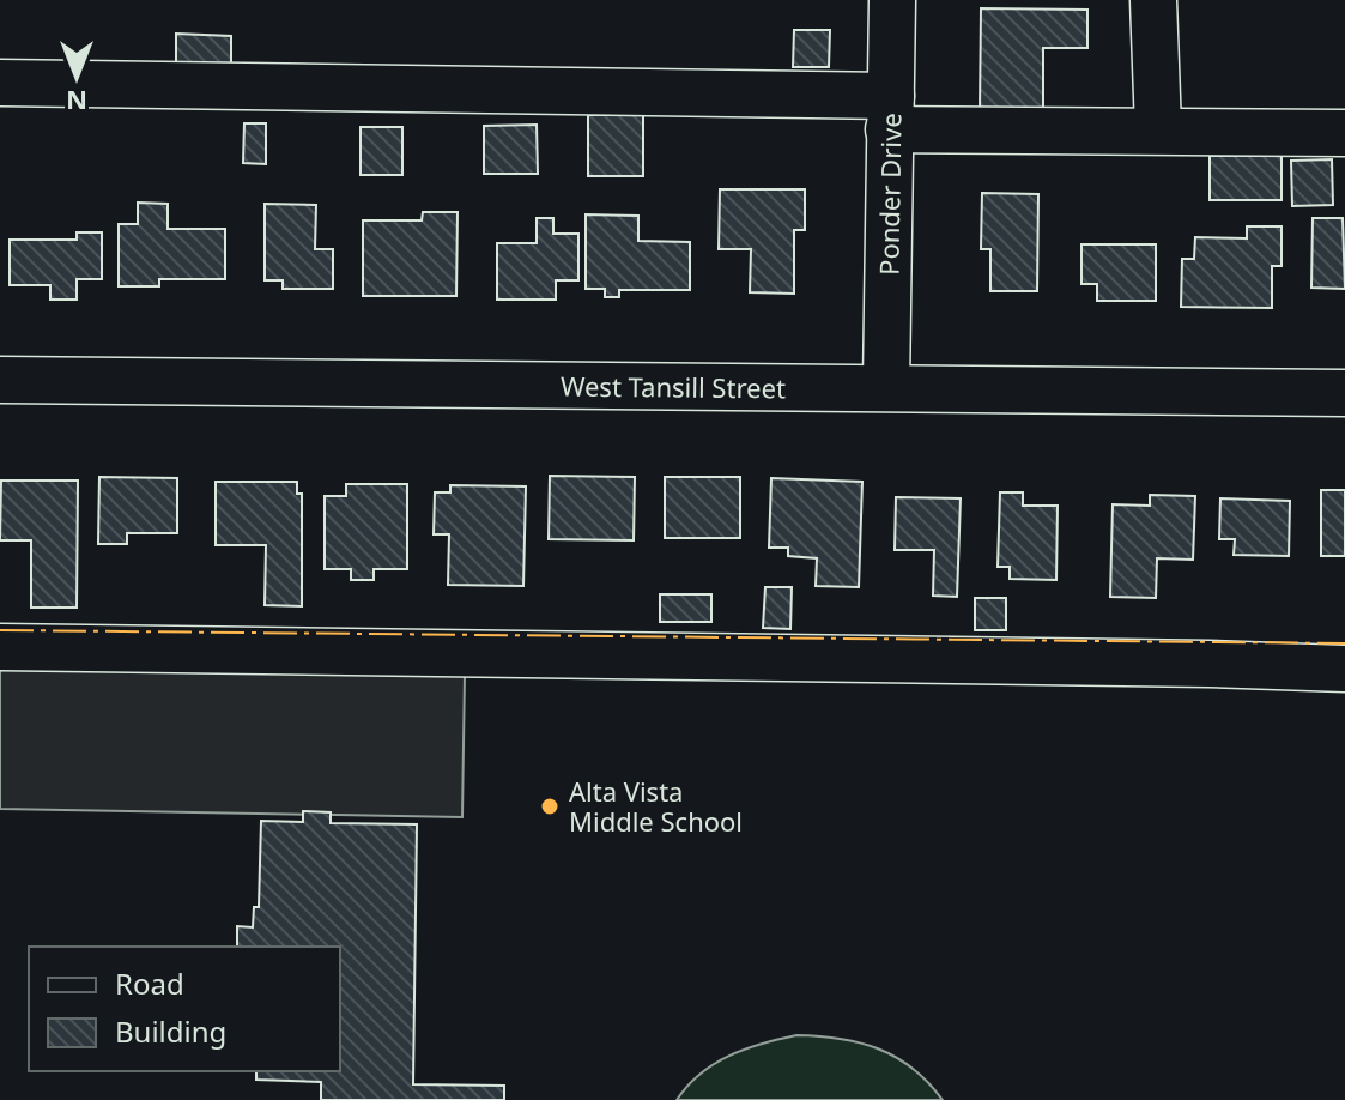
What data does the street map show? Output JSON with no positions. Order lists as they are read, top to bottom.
{
  "streets": {
    "street": ["Ponder Drive", "West Tansill Street"]
  },
  "crossings": [
    ["Ponder Drive", "West Tansill Street"]
  ],
  "places": ["Alta Vista Middle School"],
  "legend": ["Road", "Building"],
  "north": "bottom"
}
